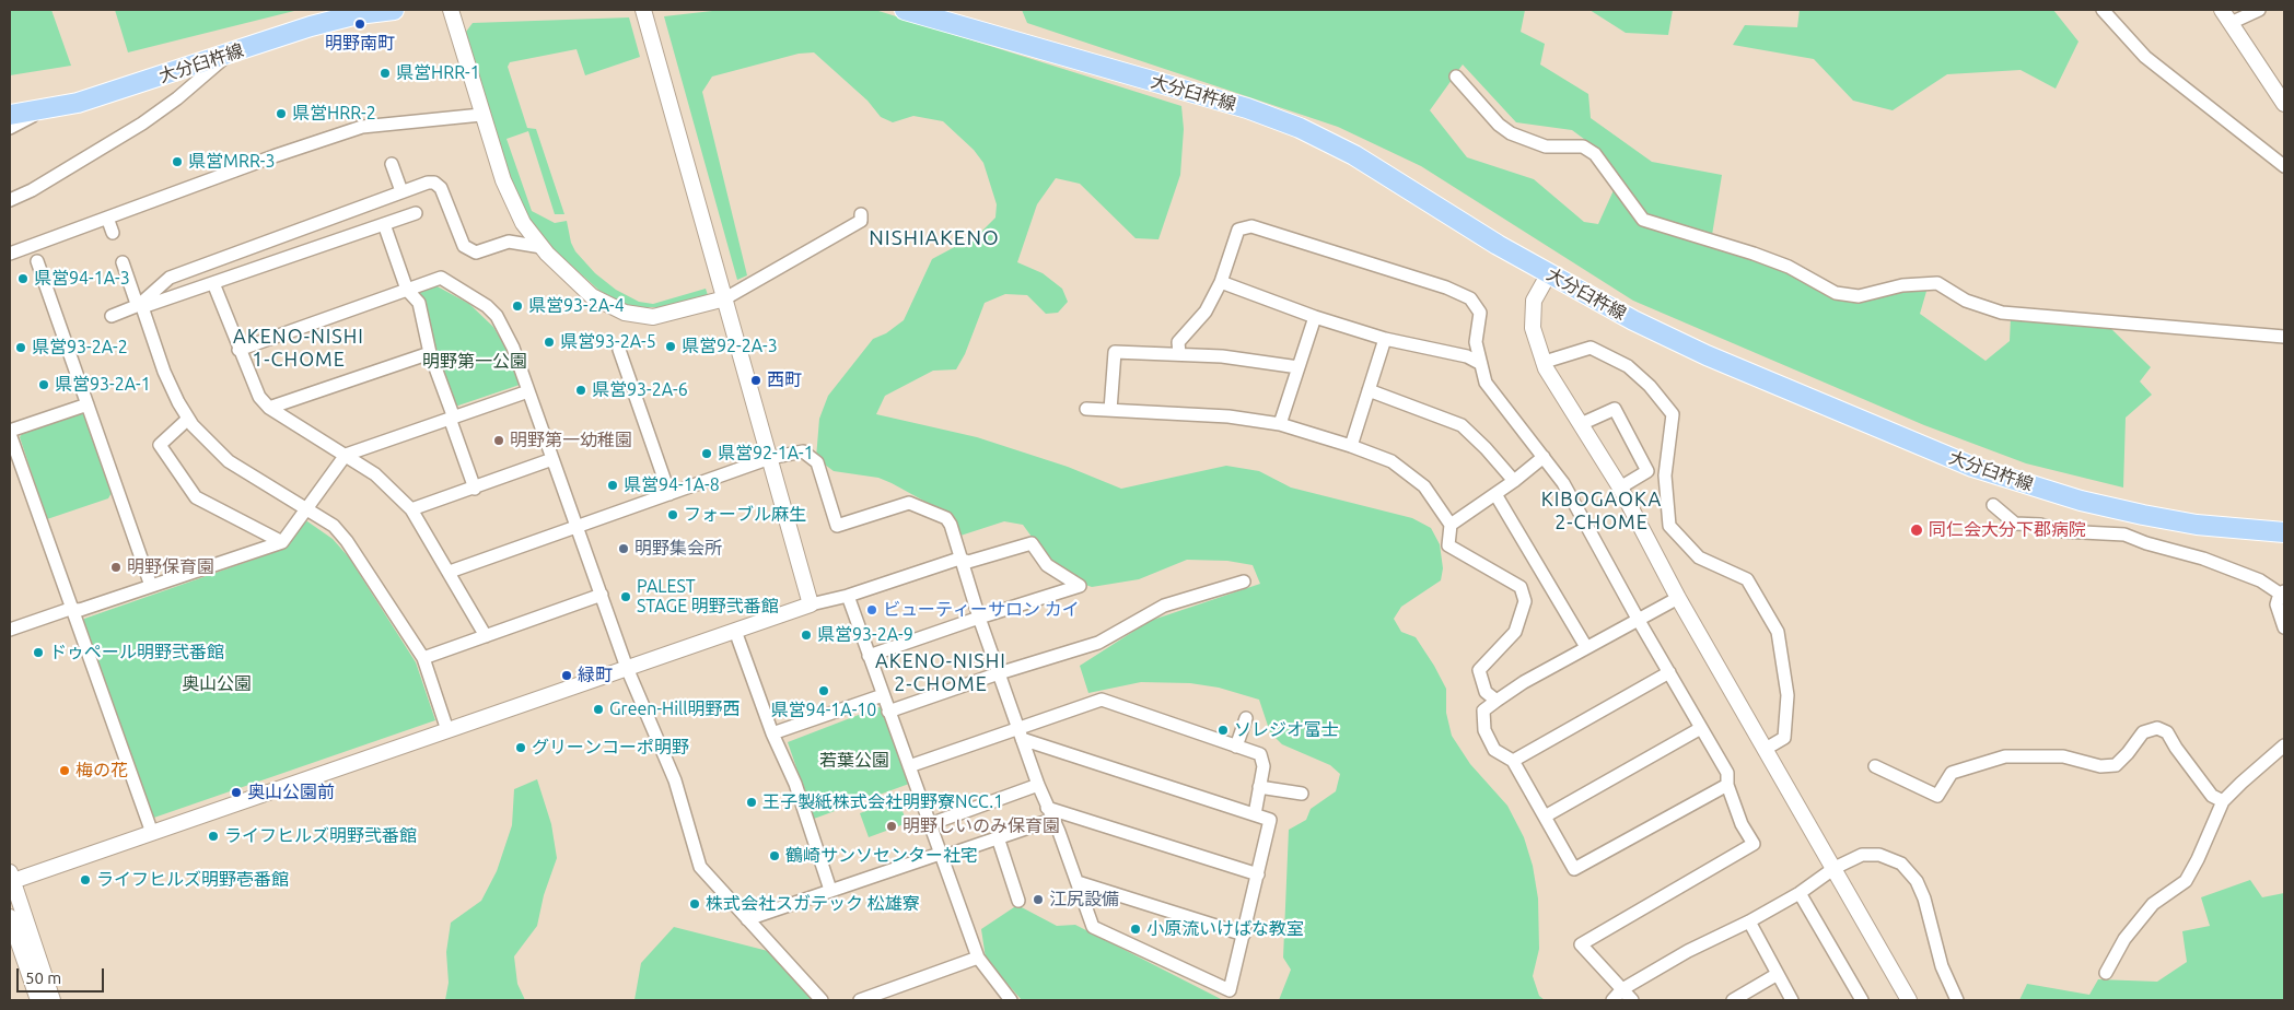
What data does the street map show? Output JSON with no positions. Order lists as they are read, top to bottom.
{
  "streets": {
    "main road": ["大分臼杵線"]
  },
  "districts": [
    "NISHIAKENO",
    "AKENO-NISHI 1-CHOME",
    "KIBOGAOKA 2-CHOME",
    "AKENO-NISHI 2-CHOME"
  ],
  "parks": ["明野第一公園", "奥山公園", "若葉公園"],
  "places": [
    "明野南町",
    "県営HRR-1",
    "県営HRR-2",
    "県営MRR-3",
    "県営94-1A-3",
    "県営93-2A-4",
    "県営93-2A-5",
    "県営92-2A-3",
    "県営93-2A-2",
    "西町",
    "県営93-2A-1",
    "県営93-2A-6",
    "明野第一幼稚園",
    "県営92-1A-1",
    "県営94-1A-8",
    "フォーブル麻生",
    "同仁会大分下郡病院",
    "明野集会所",
    "明野保育園",
    "PALEST STAGE 明野弐番館",
    "ビューティーサロン カイ",
    "県営93-2A-9",
    "ドゥペール明野弐番館",
    "緑町",
    "県営94-1A-10",
    "Green-Hill明野西",
    "ソレジオ富士",
    "グリーンコーポ明野",
    "梅の花",
    "奥山公園前",
    "王子製紙株式会社明野寮NCC.1",
    "明野しいのみ保育園",
    "ライフヒルズ明野弐番館",
    "鶴崎サンソセンター社宅",
    "ライフヒルズ明野壱番館",
    "江尻設備",
    "株式会社スガテック 松雄寮",
    "小原流いけばな教室"
  ],
  "scale_bar": "50 m"
}
